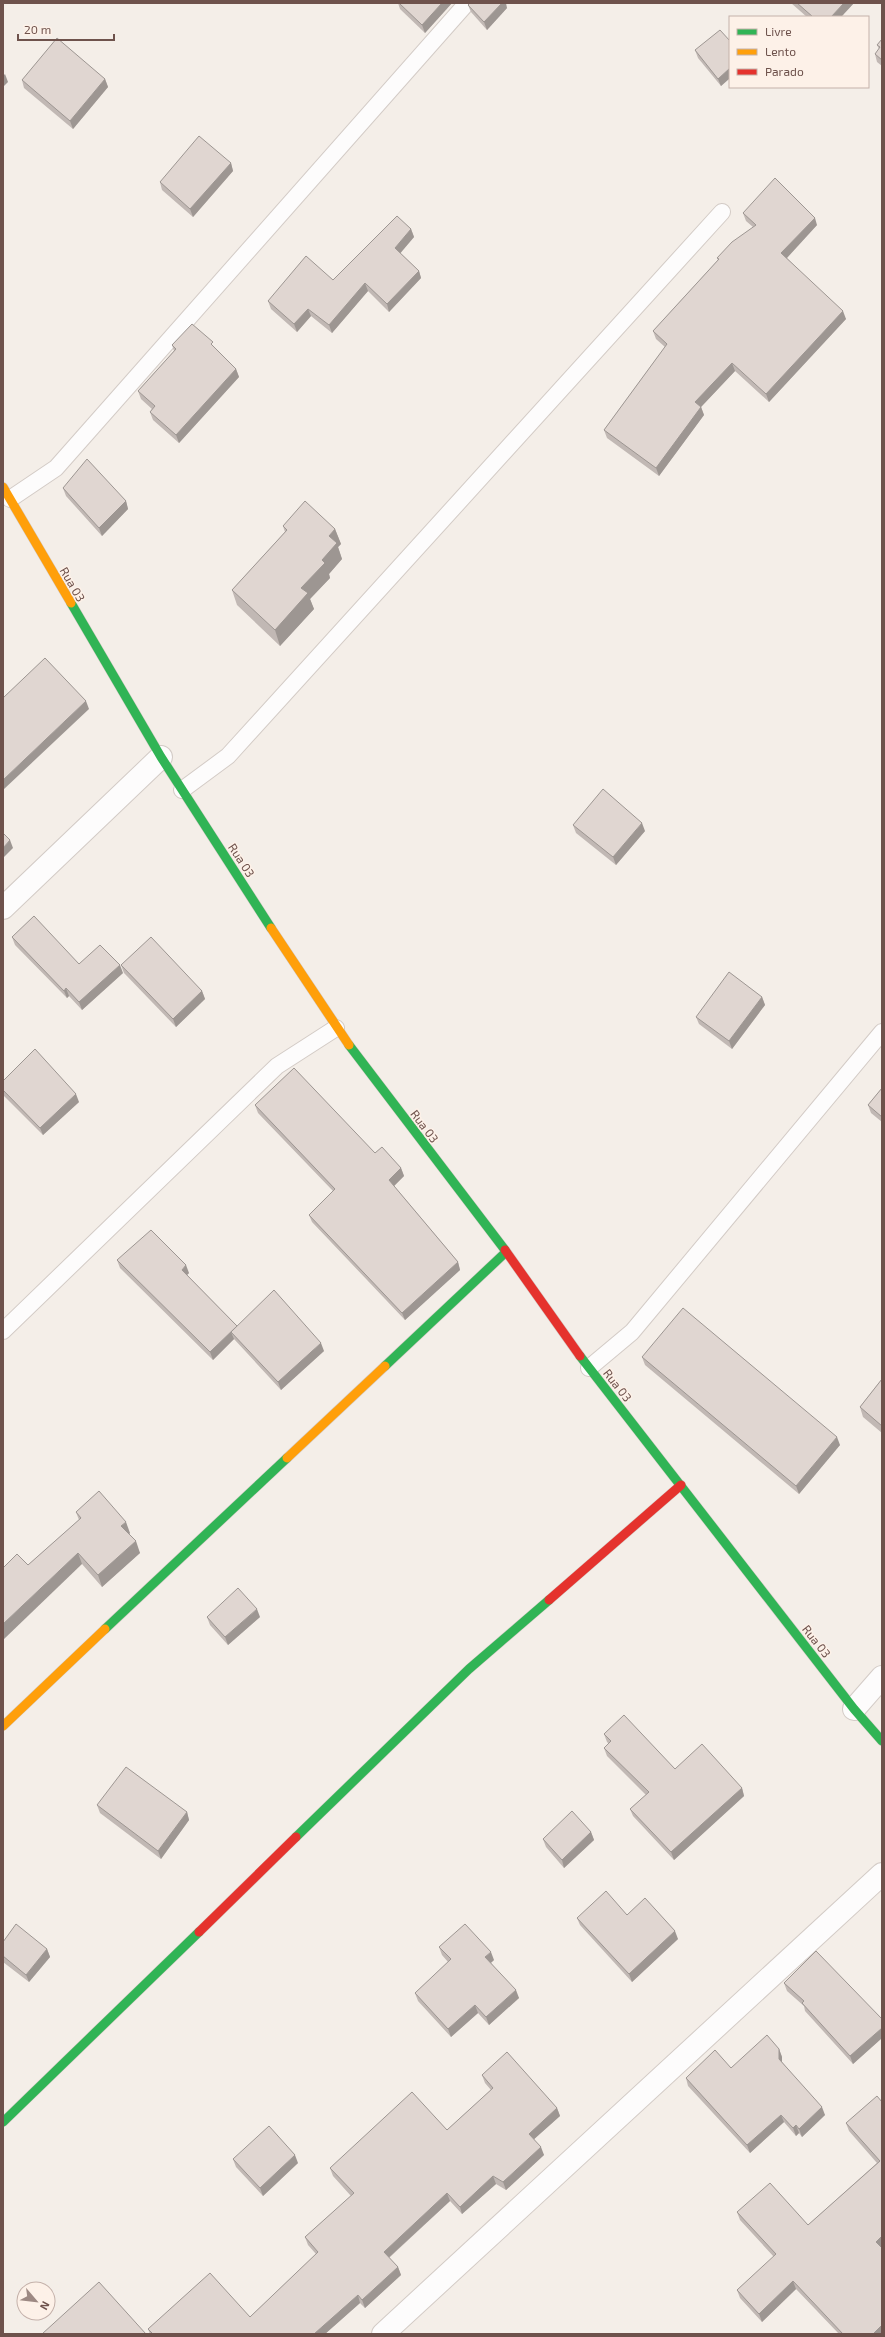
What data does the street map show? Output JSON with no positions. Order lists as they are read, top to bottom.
{
  "streets": {
    "street": ["Rua 03"]
  },
  "legend": ["Livre", "Lento", "Parado"],
  "scale_bar": "20 m",
  "north": "bottom right"
}
